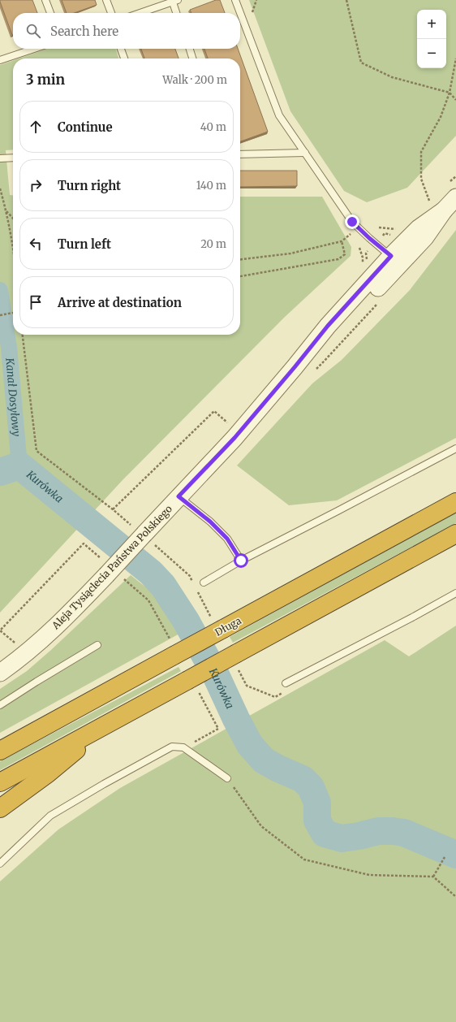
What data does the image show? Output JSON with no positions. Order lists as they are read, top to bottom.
{
  "streets": {
    "highway": ["Długa"],
    "street": ["Aleja Tysiąclecia Państwa Polskiego"]
  },
  "water": ["Kanał Dosyłowy", "Kurówka"],
  "page": {
    "map_buttons": ["+", "−"],
    "search": "Search here",
    "heading": ["3 min", "Walk · 200 m"],
    "list": [
      ["Continue", "40 m"],
      ["Turn right", "140 m"],
      ["Turn left", "20 m"],
      "Arrive at destination"
    ]
  }
}
